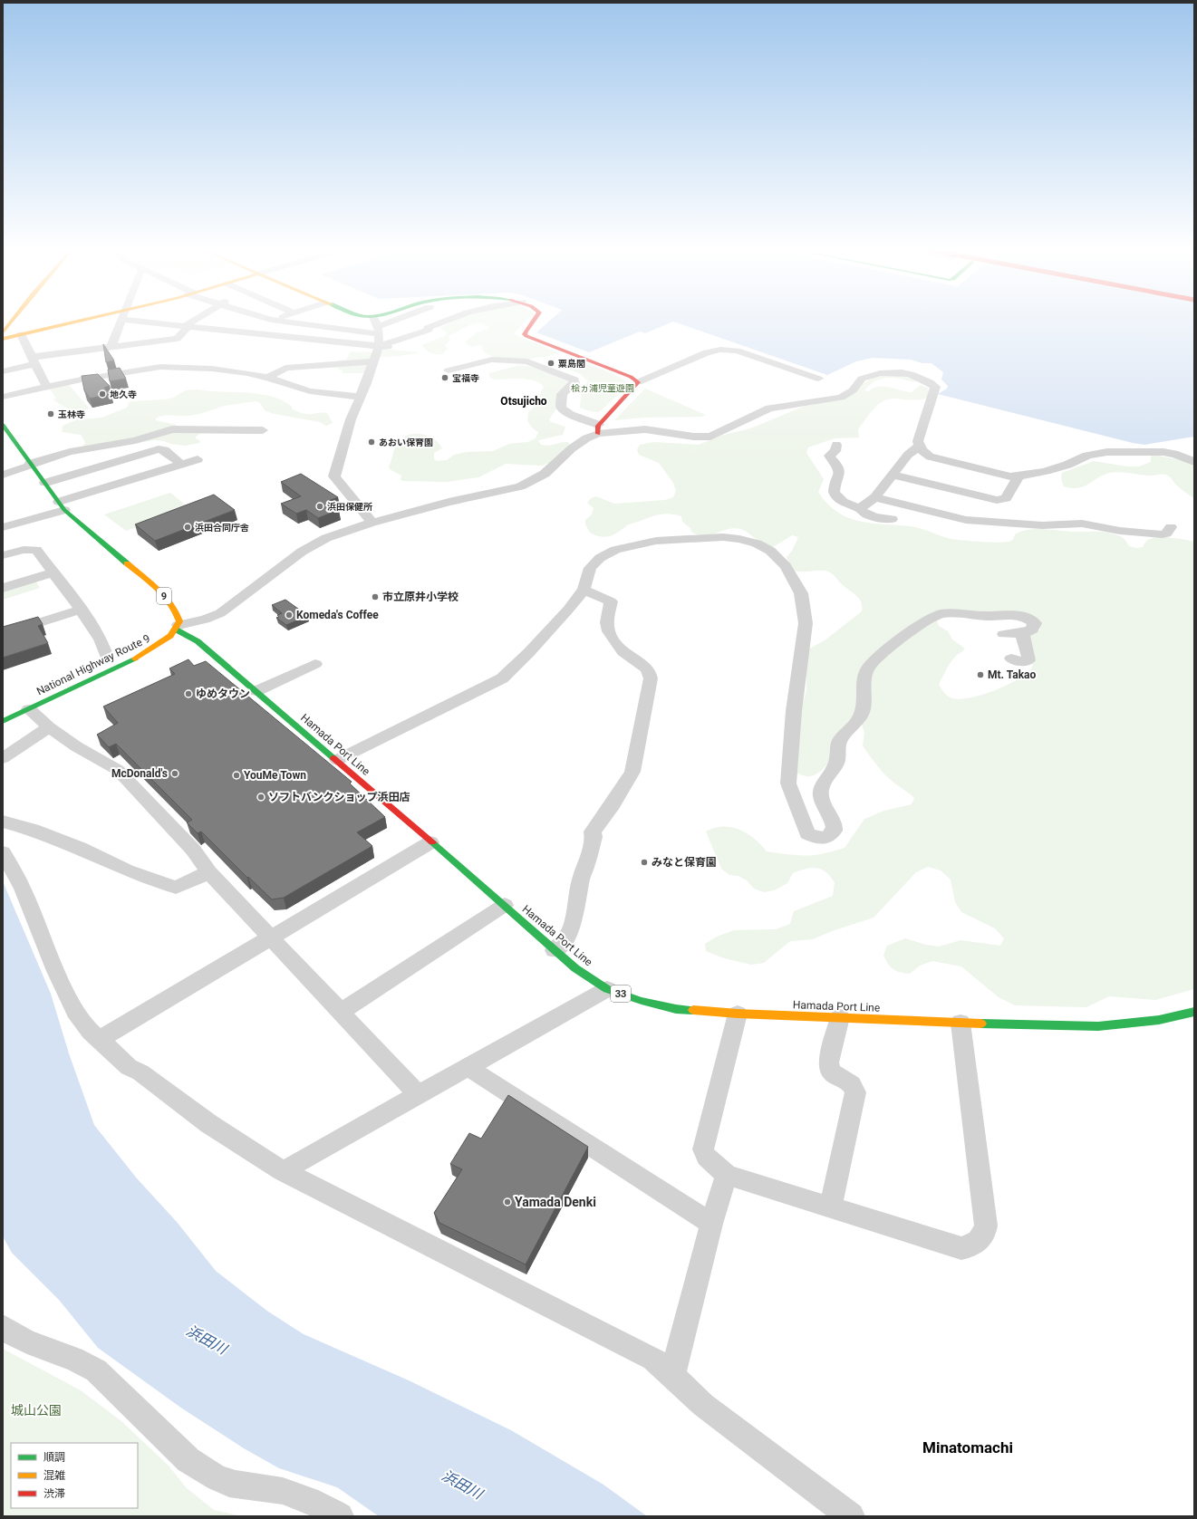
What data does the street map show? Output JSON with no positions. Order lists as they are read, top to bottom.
{
  "streets": {
    "main road": [
      "9",
      "National Highway Route 9",
      "Hamada Port Line",
      "33"
    ]
  },
  "crossings": [
    ["9", "National Highway Route 9"],
    ["9", "Hamada Port Line"],
    ["National Highway Route 9", "Hamada Port Line"]
  ],
  "districts": ["Otsujicho", "Minatomachi"],
  "water": ["浜田川"],
  "parks": ["桧ヵ浦児童遊園", "城山公園"],
  "places": [
    "粟島閣",
    "宝福寺",
    "地久寺",
    "玉林寺",
    "あおい保育園",
    "浜田保健所",
    "浜田合同庁舎",
    "市立原井小学校",
    "Komeda's Coffee",
    "Mt. Takao",
    "ゆめタウン",
    "McDonald's",
    "YouMe Town",
    "ソフトバンクショップ浜田店",
    "みなと保育園",
    "Yamada Denki"
  ],
  "legend": ["順調", "混雑", "渋滞"]
}
